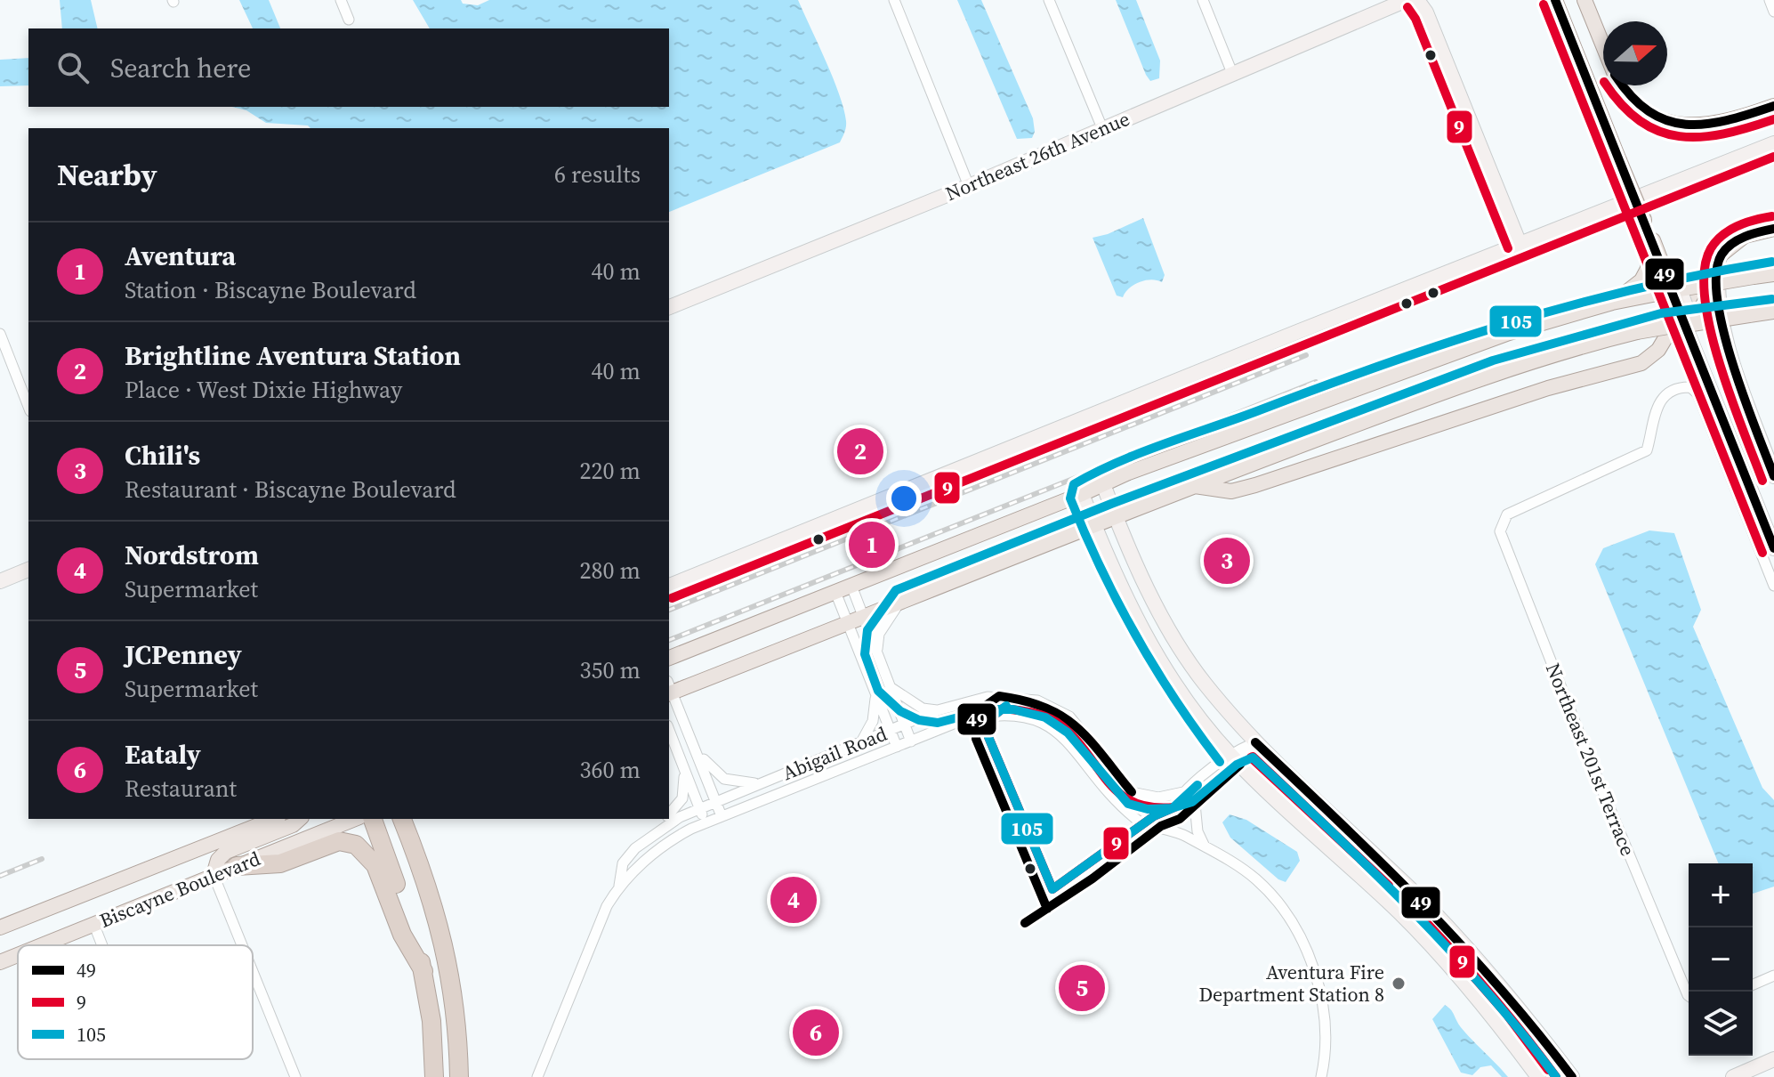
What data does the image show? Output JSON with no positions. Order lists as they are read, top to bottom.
{
  "streets": {
    "main road": ["Biscayne Boulevard"],
    "street": ["Northeast 26th Avenue", "Abigail Road", "Northeast 201st Terrace"]
  },
  "places": ["Aventura Fire Department Station 8"],
  "lines": ["transit line 49", "transit line 9", "transit line 105"],
  "legend": ["49", "9", "105"],
  "north": "right",
  "page": {
    "search": "Search here",
    "heading": ["Nearby", "6 results"],
    "list": [
      {
        "mark": "1",
        "name": "Aventura",
        "note": "Station · Biscayne Boulevard",
        "value": "40 m"
      },
      {
        "mark": "2",
        "name": "Brightline Aventura Station",
        "note": "Place · West Dixie Highway",
        "value": "40 m"
      },
      {
        "mark": "3",
        "name": "Chili's",
        "note": "Restaurant · Biscayne Boulevard",
        "value": "220 m"
      },
      {
        "mark": "4",
        "name": "Nordstrom",
        "note": "Supermarket",
        "value": "280 m"
      },
      {
        "mark": "5",
        "name": "JCPenney",
        "note": "Supermarket",
        "value": "350 m"
      },
      {
        "mark": "6",
        "name": "Eataly",
        "note": "Restaurant",
        "value": "360 m"
      }
    ],
    "pins": [
      "2",
      "1",
      "3",
      "4",
      "5",
      "6"
    ],
    "map_buttons": ["+", "−"]
  }
}
